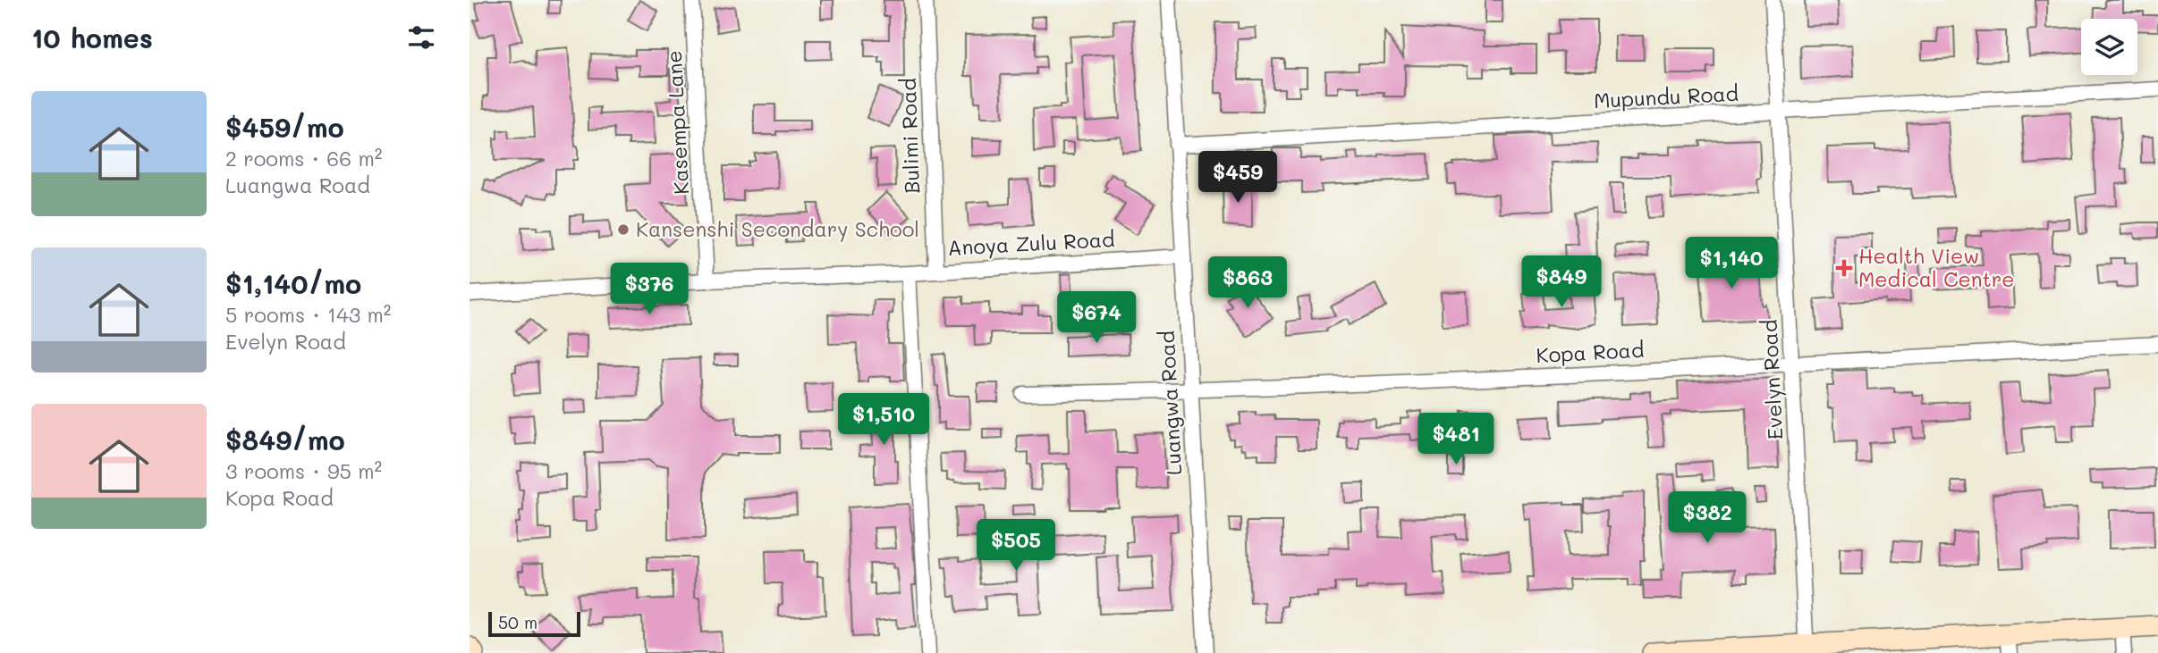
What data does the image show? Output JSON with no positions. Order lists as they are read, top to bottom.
{
  "streets": {
    "street": [
      "Mupundu Road",
      "Kasempa Lane",
      "Bulimi Road",
      "Anoya Zulu Road",
      "Kopa Road",
      "Evelyn Road",
      "Luangwa Road"
    ]
  },
  "crossings": [
    ["Mupundu Road", "Evelyn Road"],
    ["Mupundu Road", "Luangwa Road"],
    ["Kasempa Lane", "Anoya Zulu Road"],
    ["Bulimi Road", "Anoya Zulu Road"],
    ["Anoya Zulu Road", "Luangwa Road"],
    ["Kopa Road", "Evelyn Road"],
    ["Kopa Road", "Luangwa Road"]
  ],
  "places": {
    "other": ["Kansenshi Secondary School"],
    "health": ["Health View Medical Centre"]
  },
  "scale_bar": "50 m",
  "page": {
    "heading": "10 homes",
    "list": [
      {
        "name": "$459/mo",
        "note": "2 rooms · 66 m² · Luangwa Road"
      },
      {
        "name": "$1,140/mo",
        "note": "5 rooms · 143 m² · Evelyn Road"
      },
      {
        "name": "$849/mo",
        "note": "3 rooms · 95 m² · Kopa Road"
      }
    ],
    "price": [
      "$459",
      "$1,140",
      "$849",
      "$863",
      "$376",
      "$674",
      "$1,510",
      "$481",
      "$382",
      "$505"
    ],
    "scale": "50 m"
  }
}
